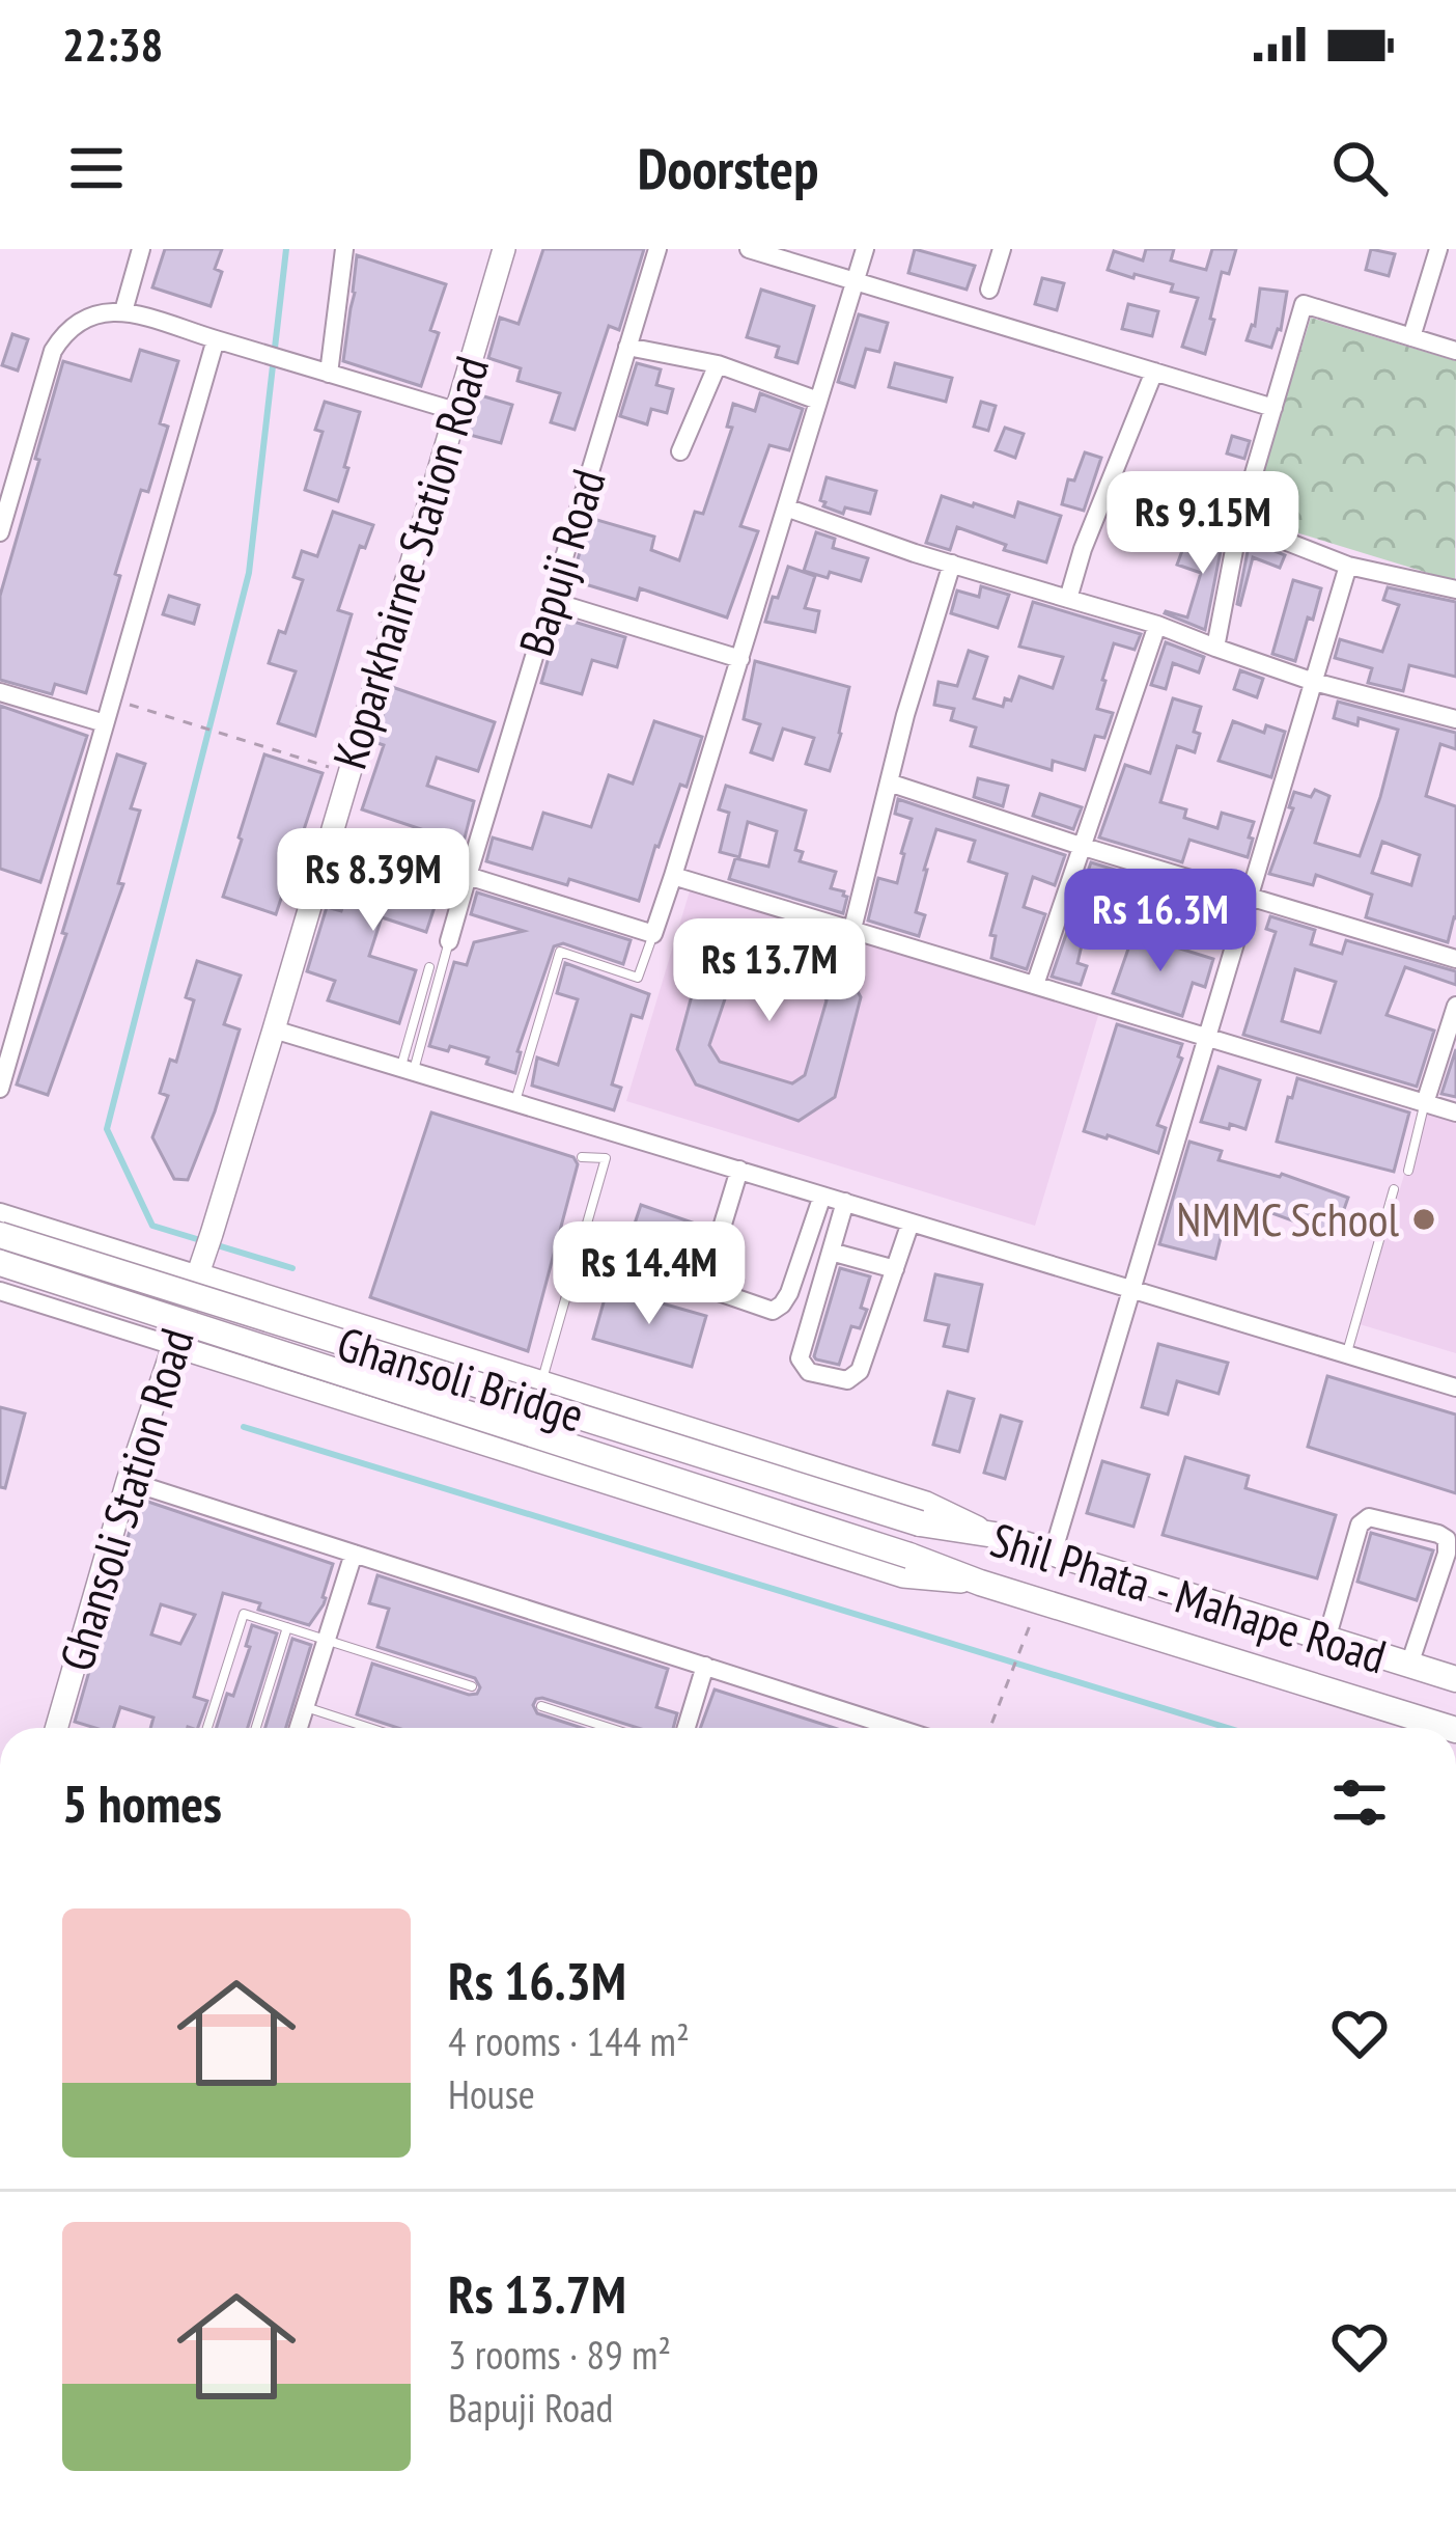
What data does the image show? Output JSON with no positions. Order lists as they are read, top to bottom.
{
  "streets": {
    "main road": ["Ghansoli Bridge", "Shil Phata - Mahape Road"],
    "street": ["Koparkhairne Station Road", "Bapuji Road", "Ghansoli Station Road"]
  },
  "crossings": [
    ["Koparkhairne Station Road", "Ghansoli Station Road"],
    ["Ghansoli Bridge", "Shil Phata - Mahape Road"]
  ],
  "places": ["NMMC School"],
  "page": {
    "status": "22:38",
    "header": "Doorstep",
    "price": [
      "Rs 9.15M",
      "Rs 8.39M",
      "Rs 16.3M",
      "Rs 13.7M",
      "Rs 14.4M"
    ],
    "heading": "5 homes",
    "list": [
      {
        "name": "Rs 16.3M",
        "note": "4 rooms · 144 m² · House"
      },
      {
        "name": "Rs 13.7M",
        "note": "3 rooms · 89 m² · Bapuji Road"
      }
    ]
  }
}
